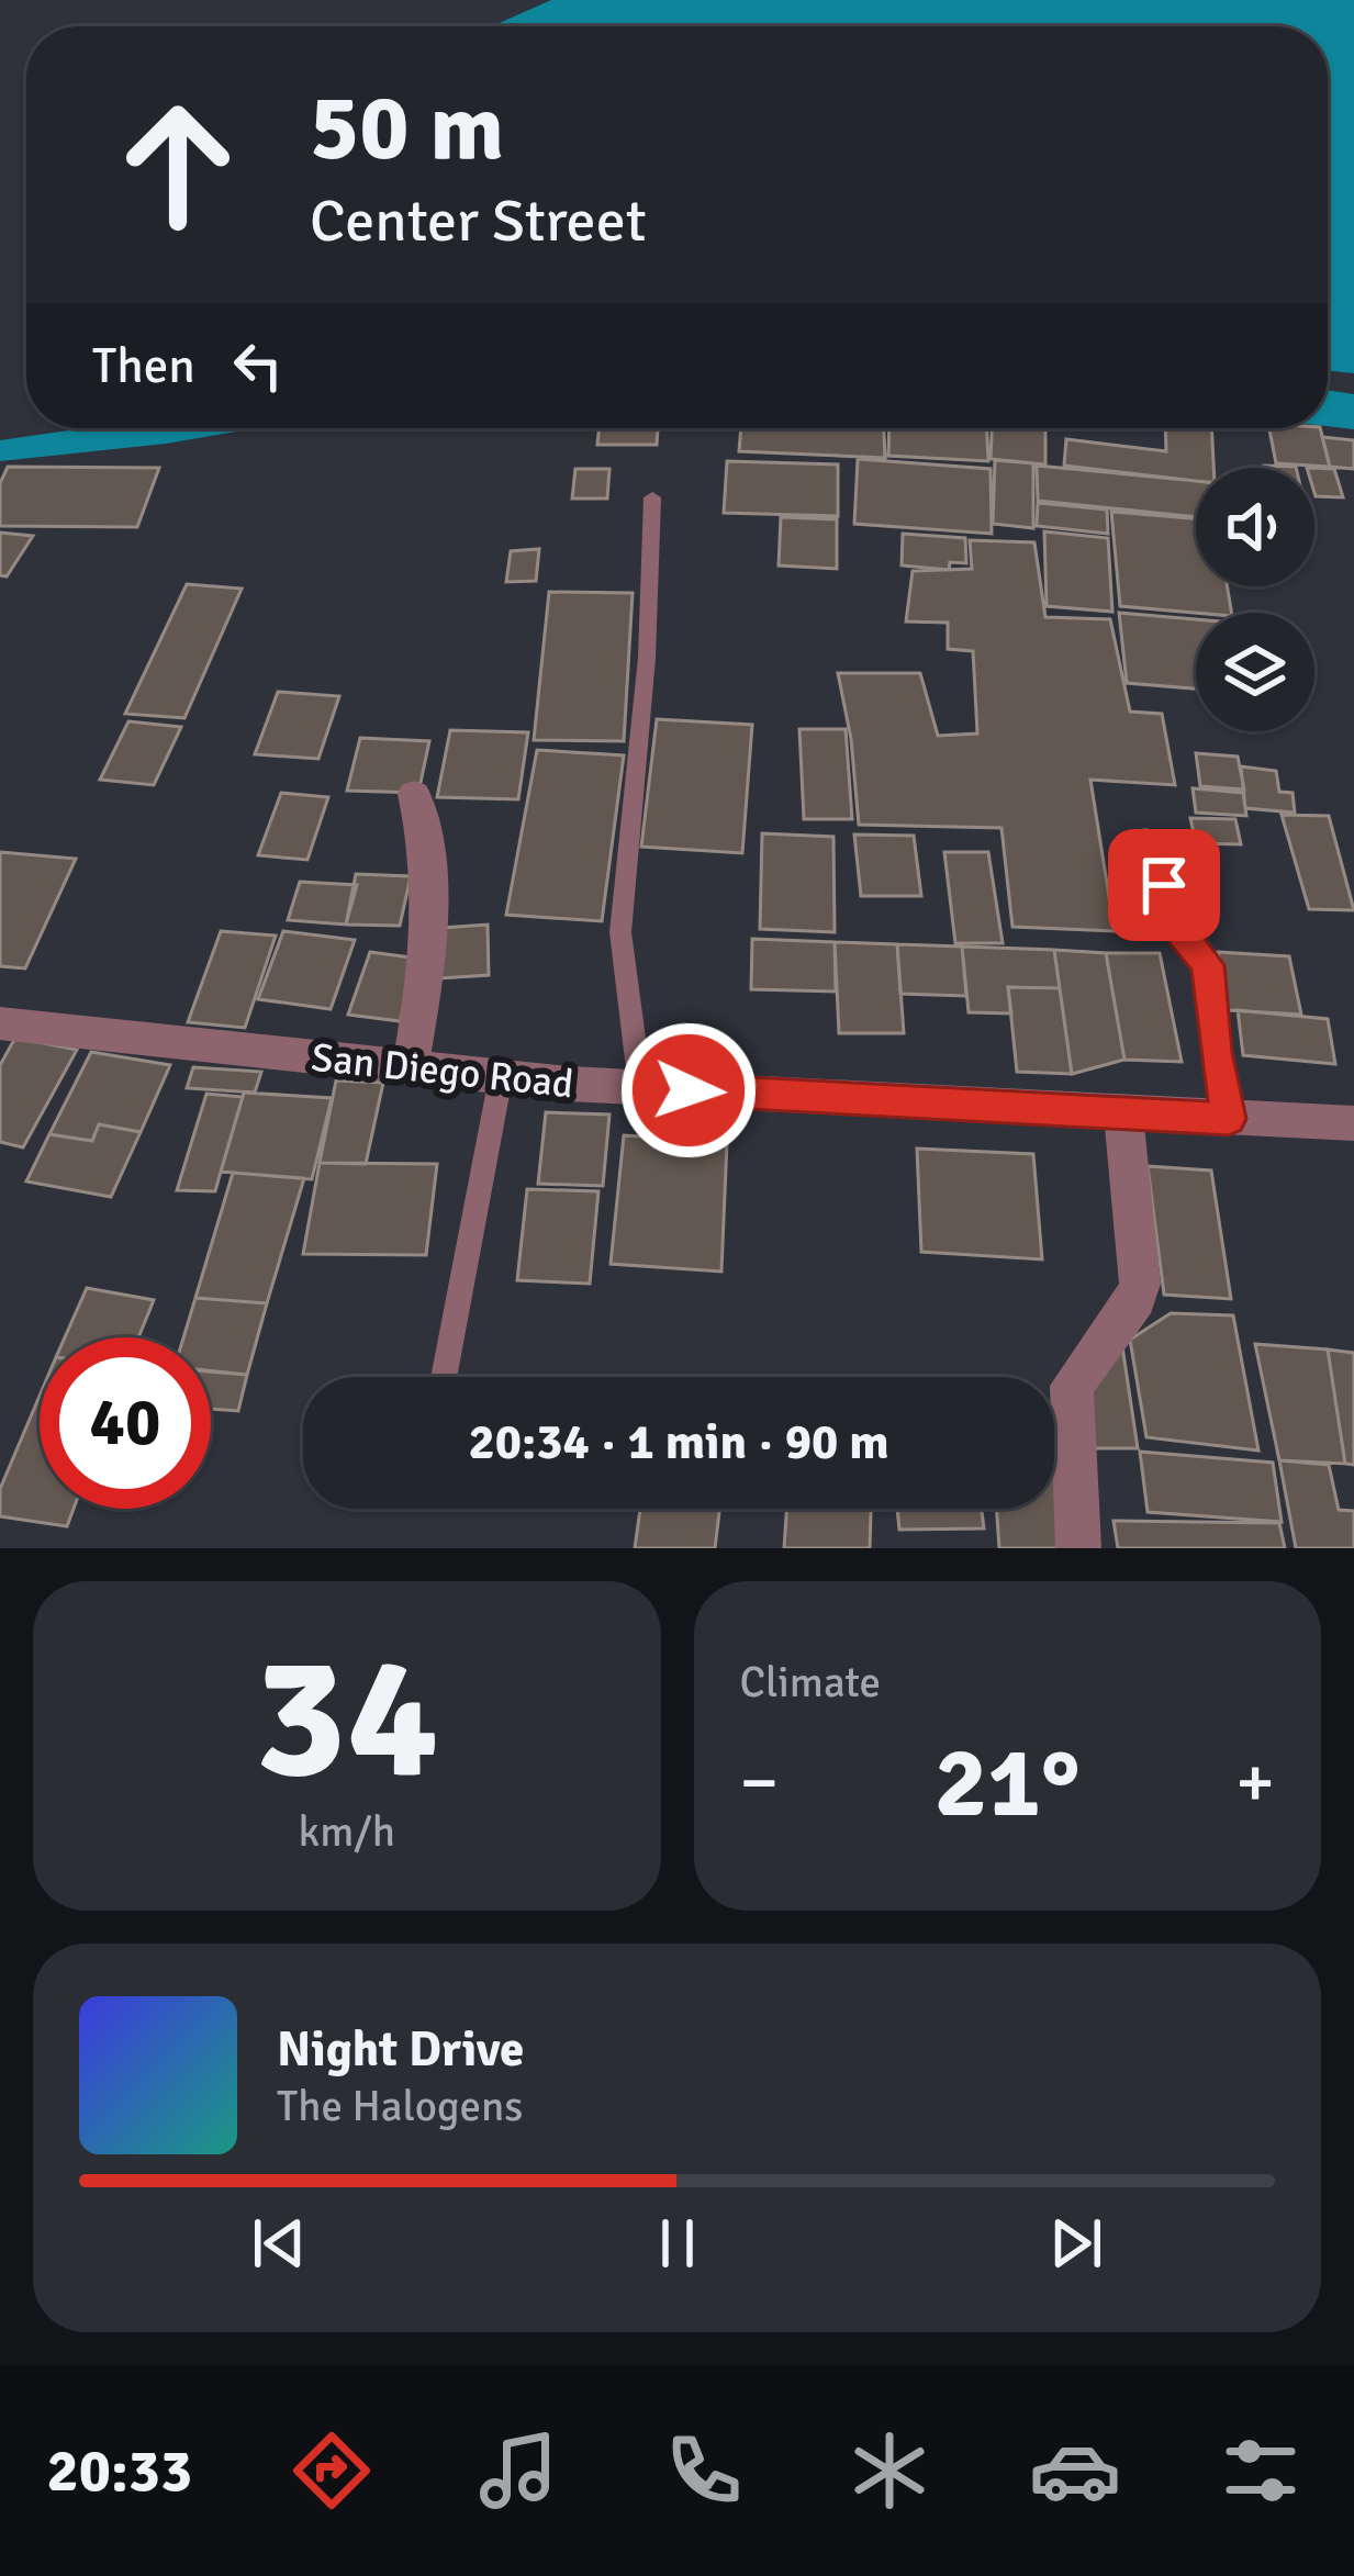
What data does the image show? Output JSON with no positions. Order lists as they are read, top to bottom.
{
  "streets": {
    "street": ["San Diego Road"]
  },
  "page": {
    "turn": ["50 m", "Center Street"],
    "then": "Then",
    "limit": "40",
    "trip": "20:34 · 1 min · 90 m",
    "tile": [
      ["34", "km/h"],
      "Climate"
    ],
    "heat": ["−", "21°", "+"],
    "song": ["Night Drive", "The Halogens"],
    "tabs": "20:33"
  }
}
